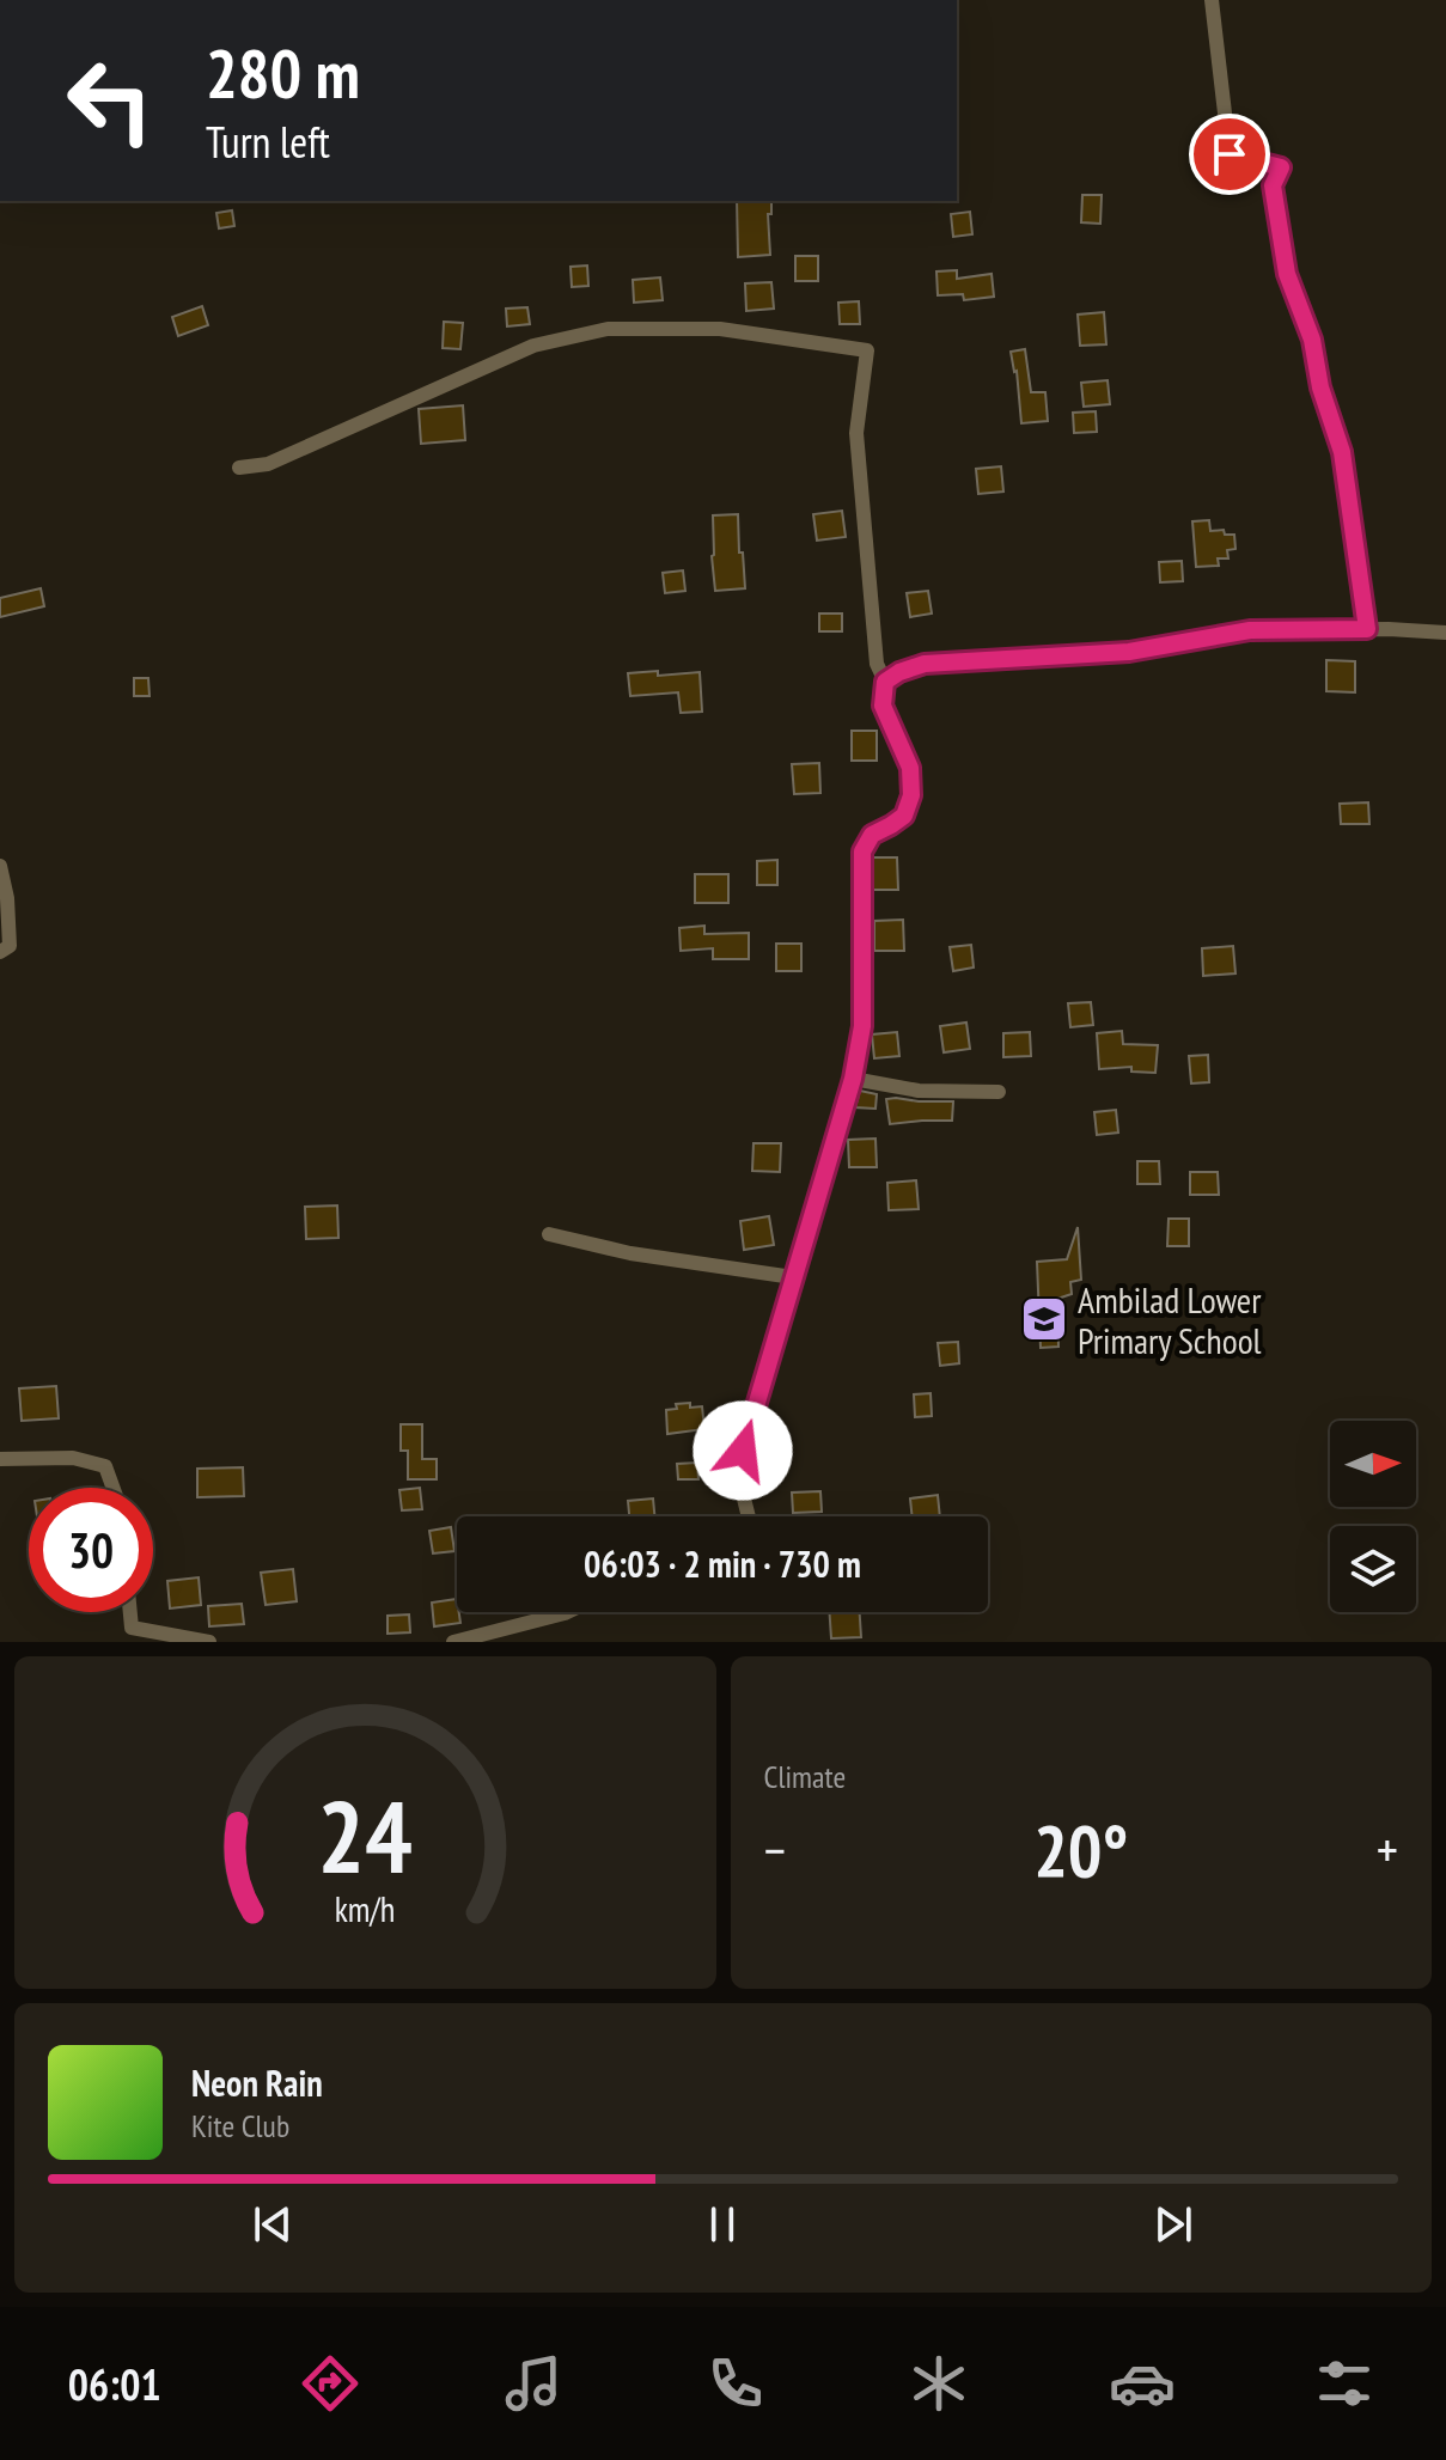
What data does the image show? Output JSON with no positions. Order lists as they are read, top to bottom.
{
  "places": {
    "school or university": ["Ambilad Lower Primary School"]
  },
  "north": "right",
  "page": {
    "turn": ["280 m", "Turn left"],
    "limit": "30",
    "trip": "06:03 · 2 min · 730 m",
    "tile": "Climate",
    "heat": ["−", "20°", "+"],
    "song": ["Neon Rain", "Kite Club"],
    "tabs": "06:01",
    "gauge": ["24", "km/h"]
  }
}
